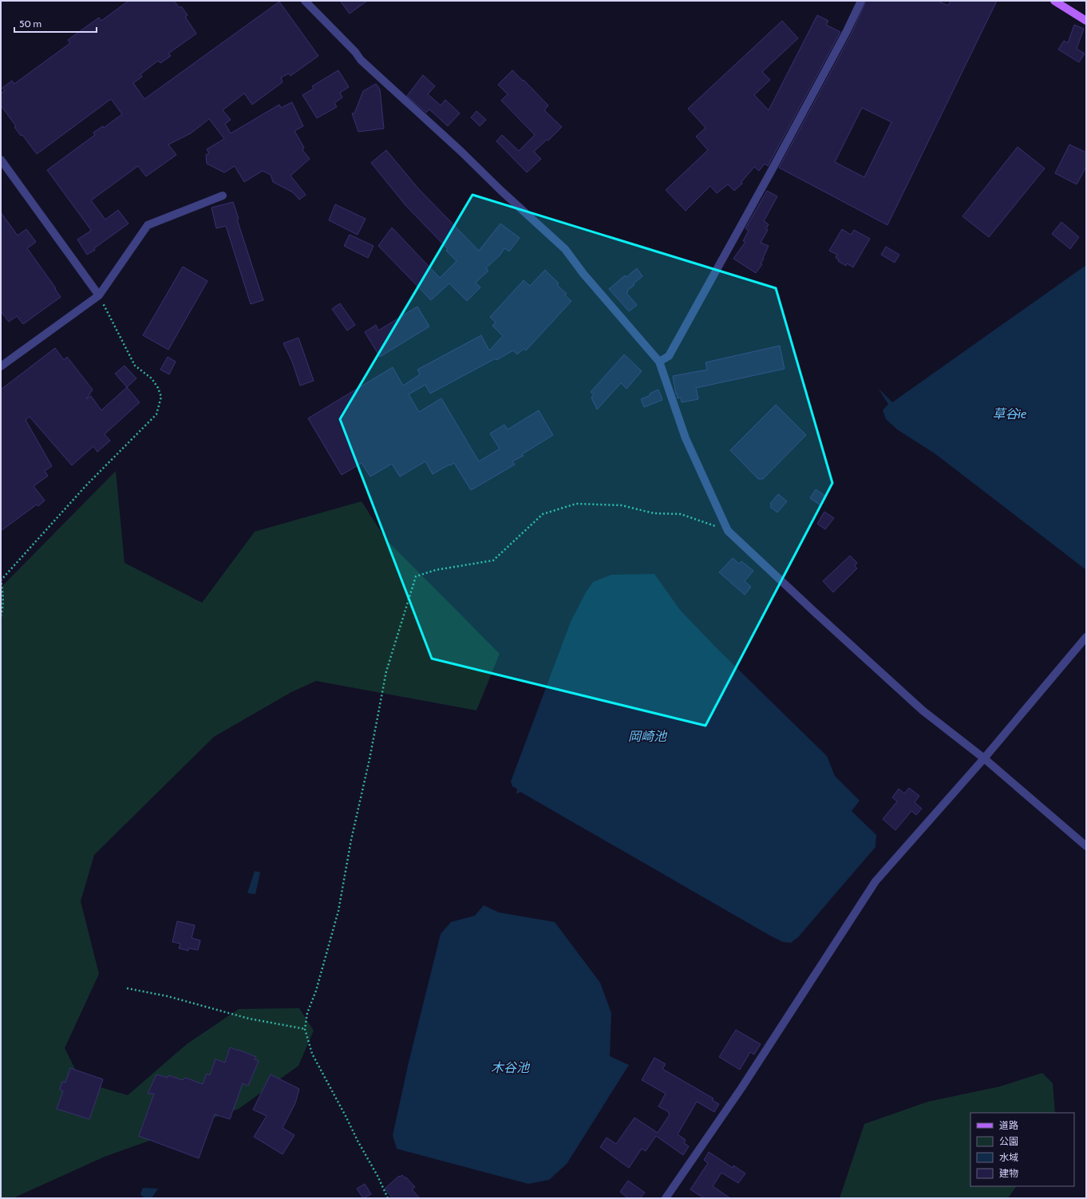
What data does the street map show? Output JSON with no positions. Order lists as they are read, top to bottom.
{
  "water": ["草谷ie", "岡崎池", "木谷池"],
  "legend": [
    "道路",
    "公園",
    "水域",
    "建物"
  ],
  "scale_bar": "50 m"
}
